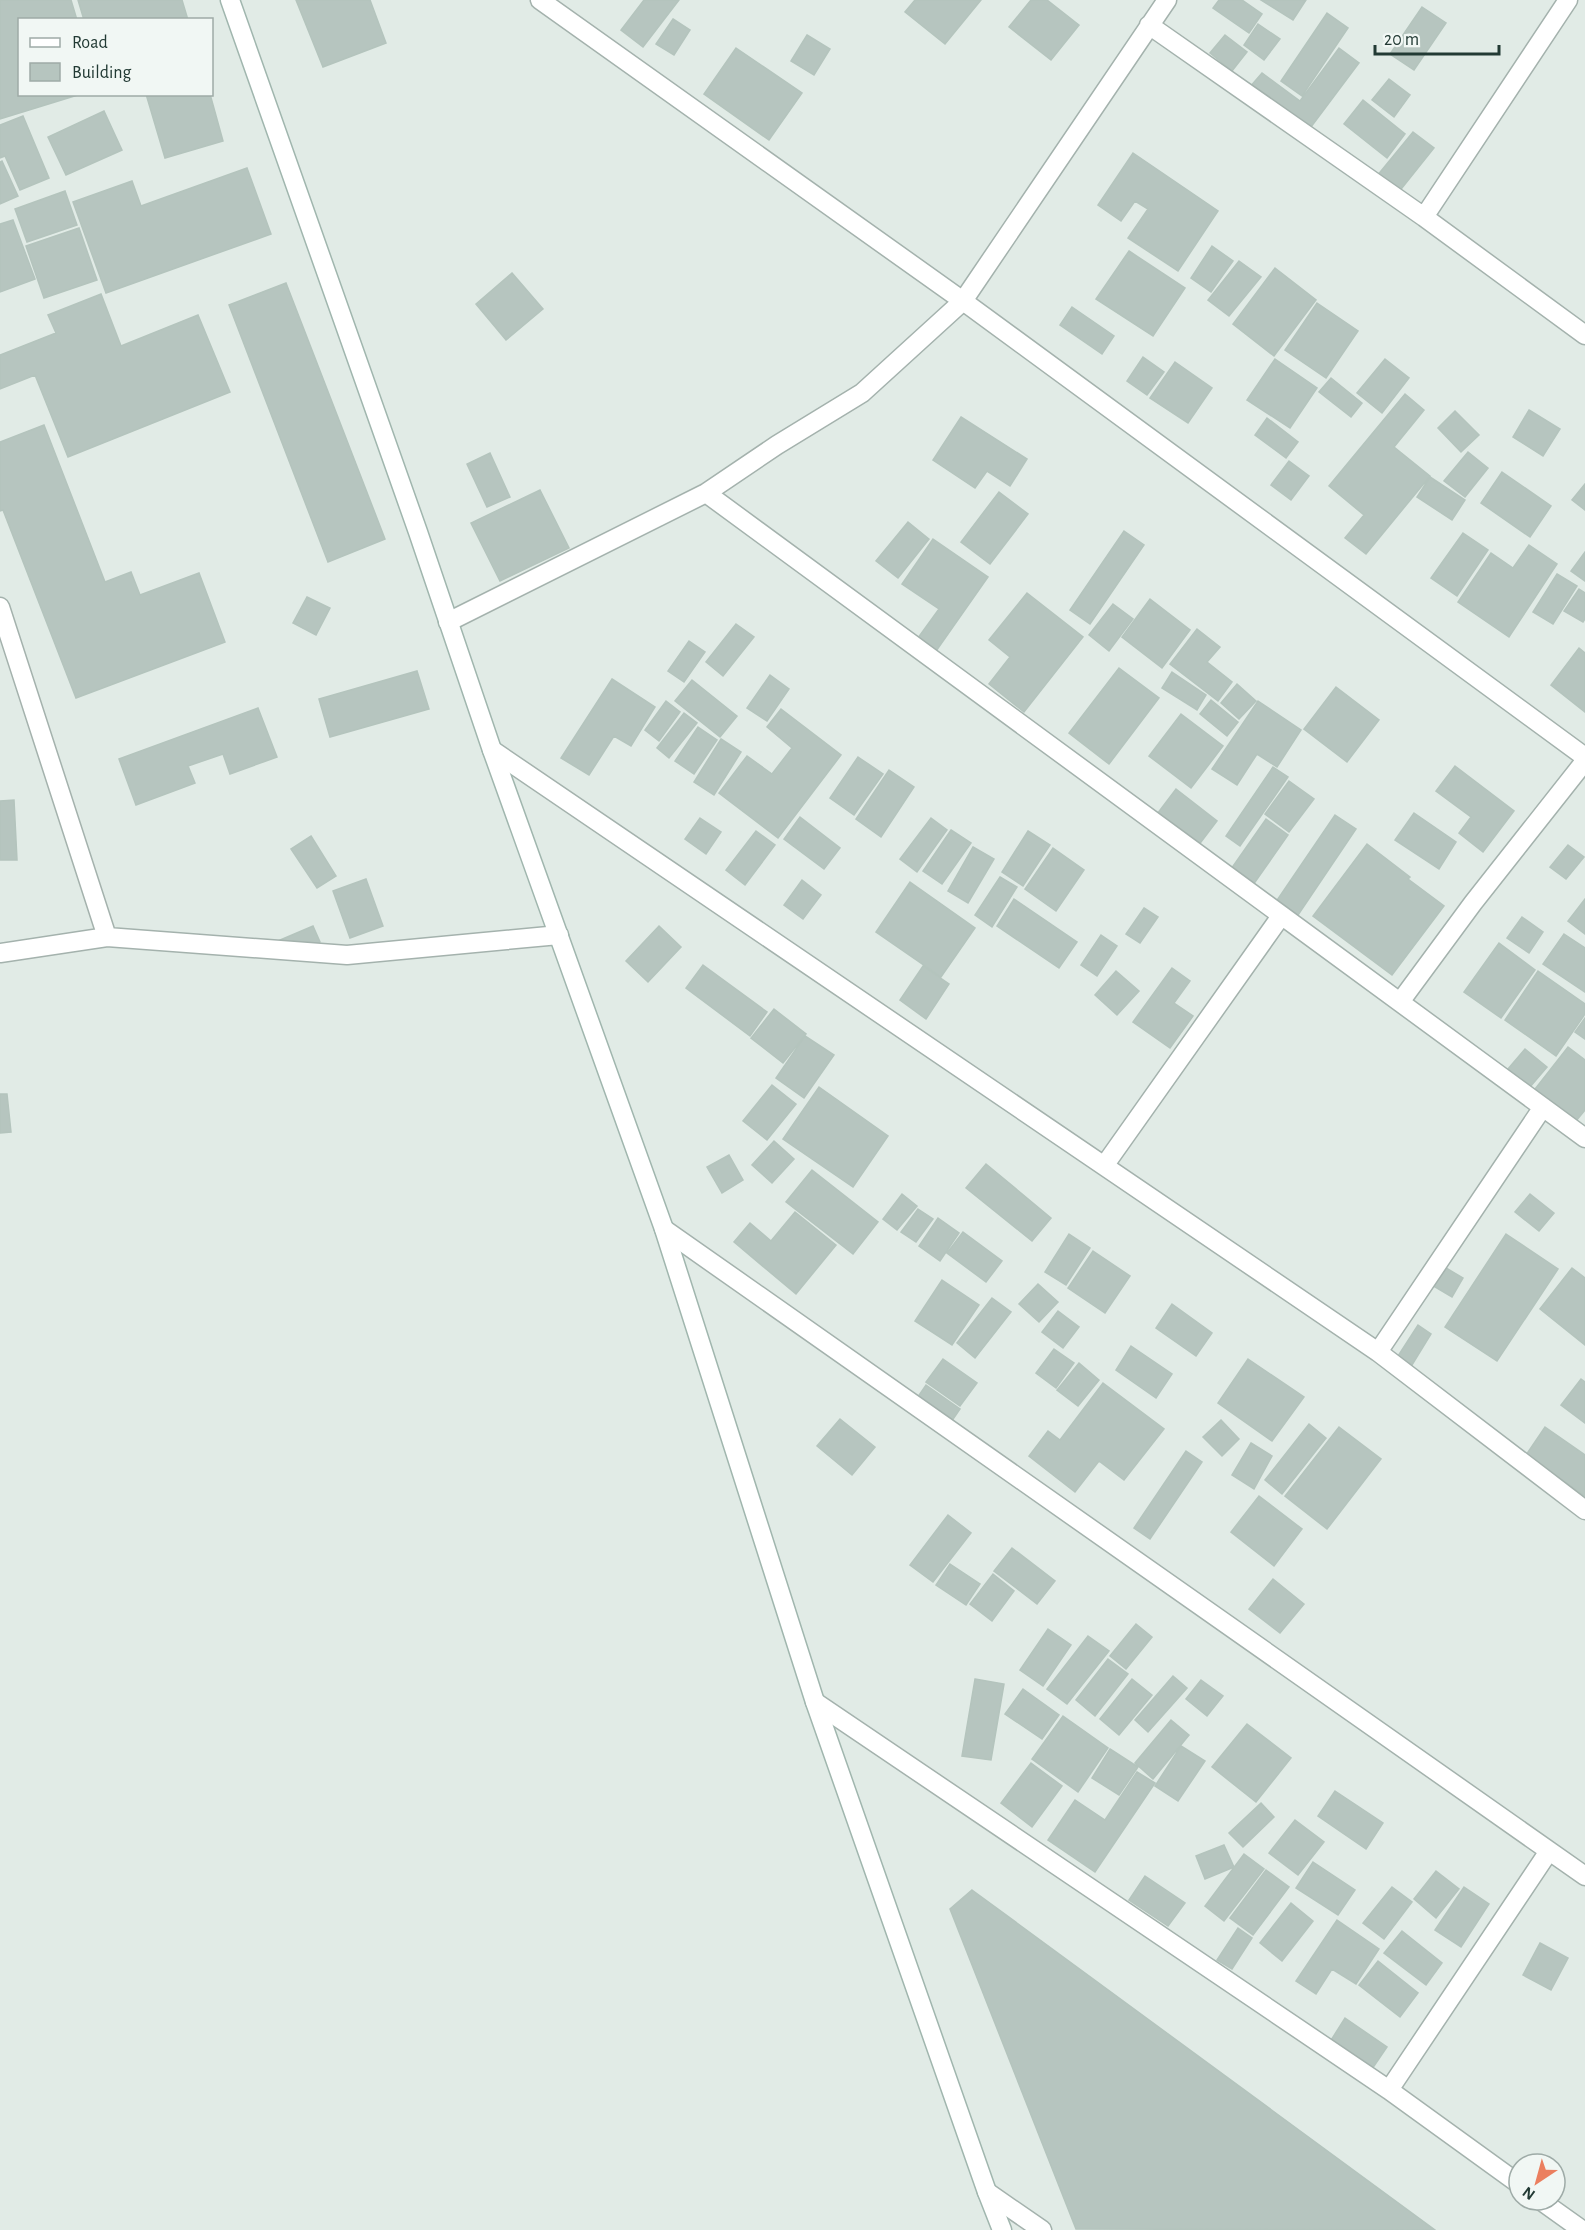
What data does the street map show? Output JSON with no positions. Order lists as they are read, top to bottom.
{
  "legend": ["Road", "Building"],
  "scale_bar": "20 m",
  "north": "bottom left"
}
